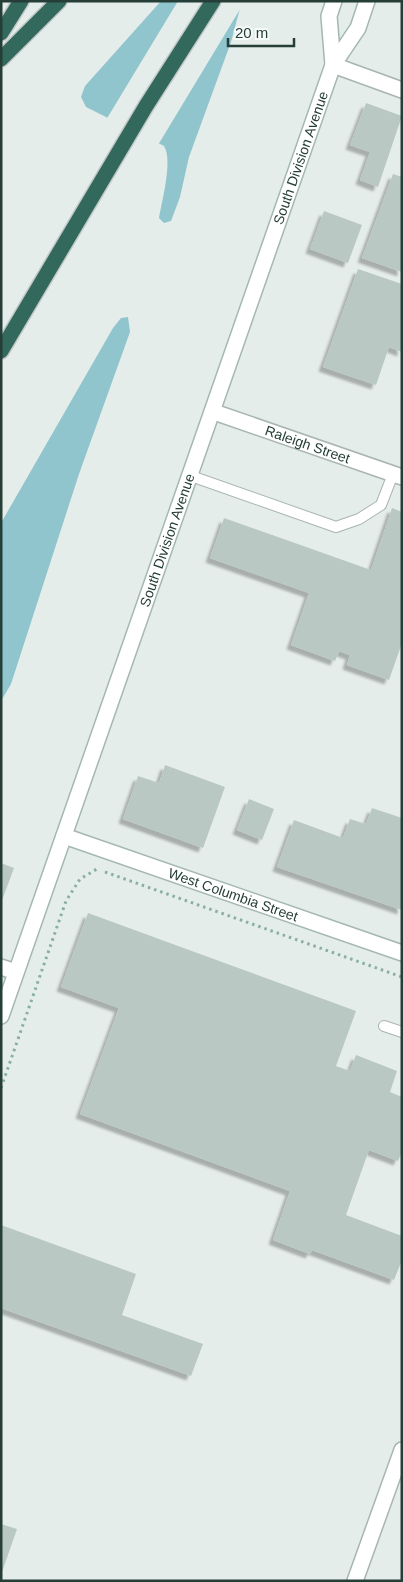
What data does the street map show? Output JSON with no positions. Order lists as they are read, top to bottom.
{
  "streets": {
    "street": ["South Division Avenue", "Raleigh Street", "West Columbia Street"]
  },
  "crossings": [
    ["South Division Avenue", "Raleigh Street"],
    ["South Division Avenue", "West Columbia Street"]
  ],
  "scale_bar": "20 m"
}
